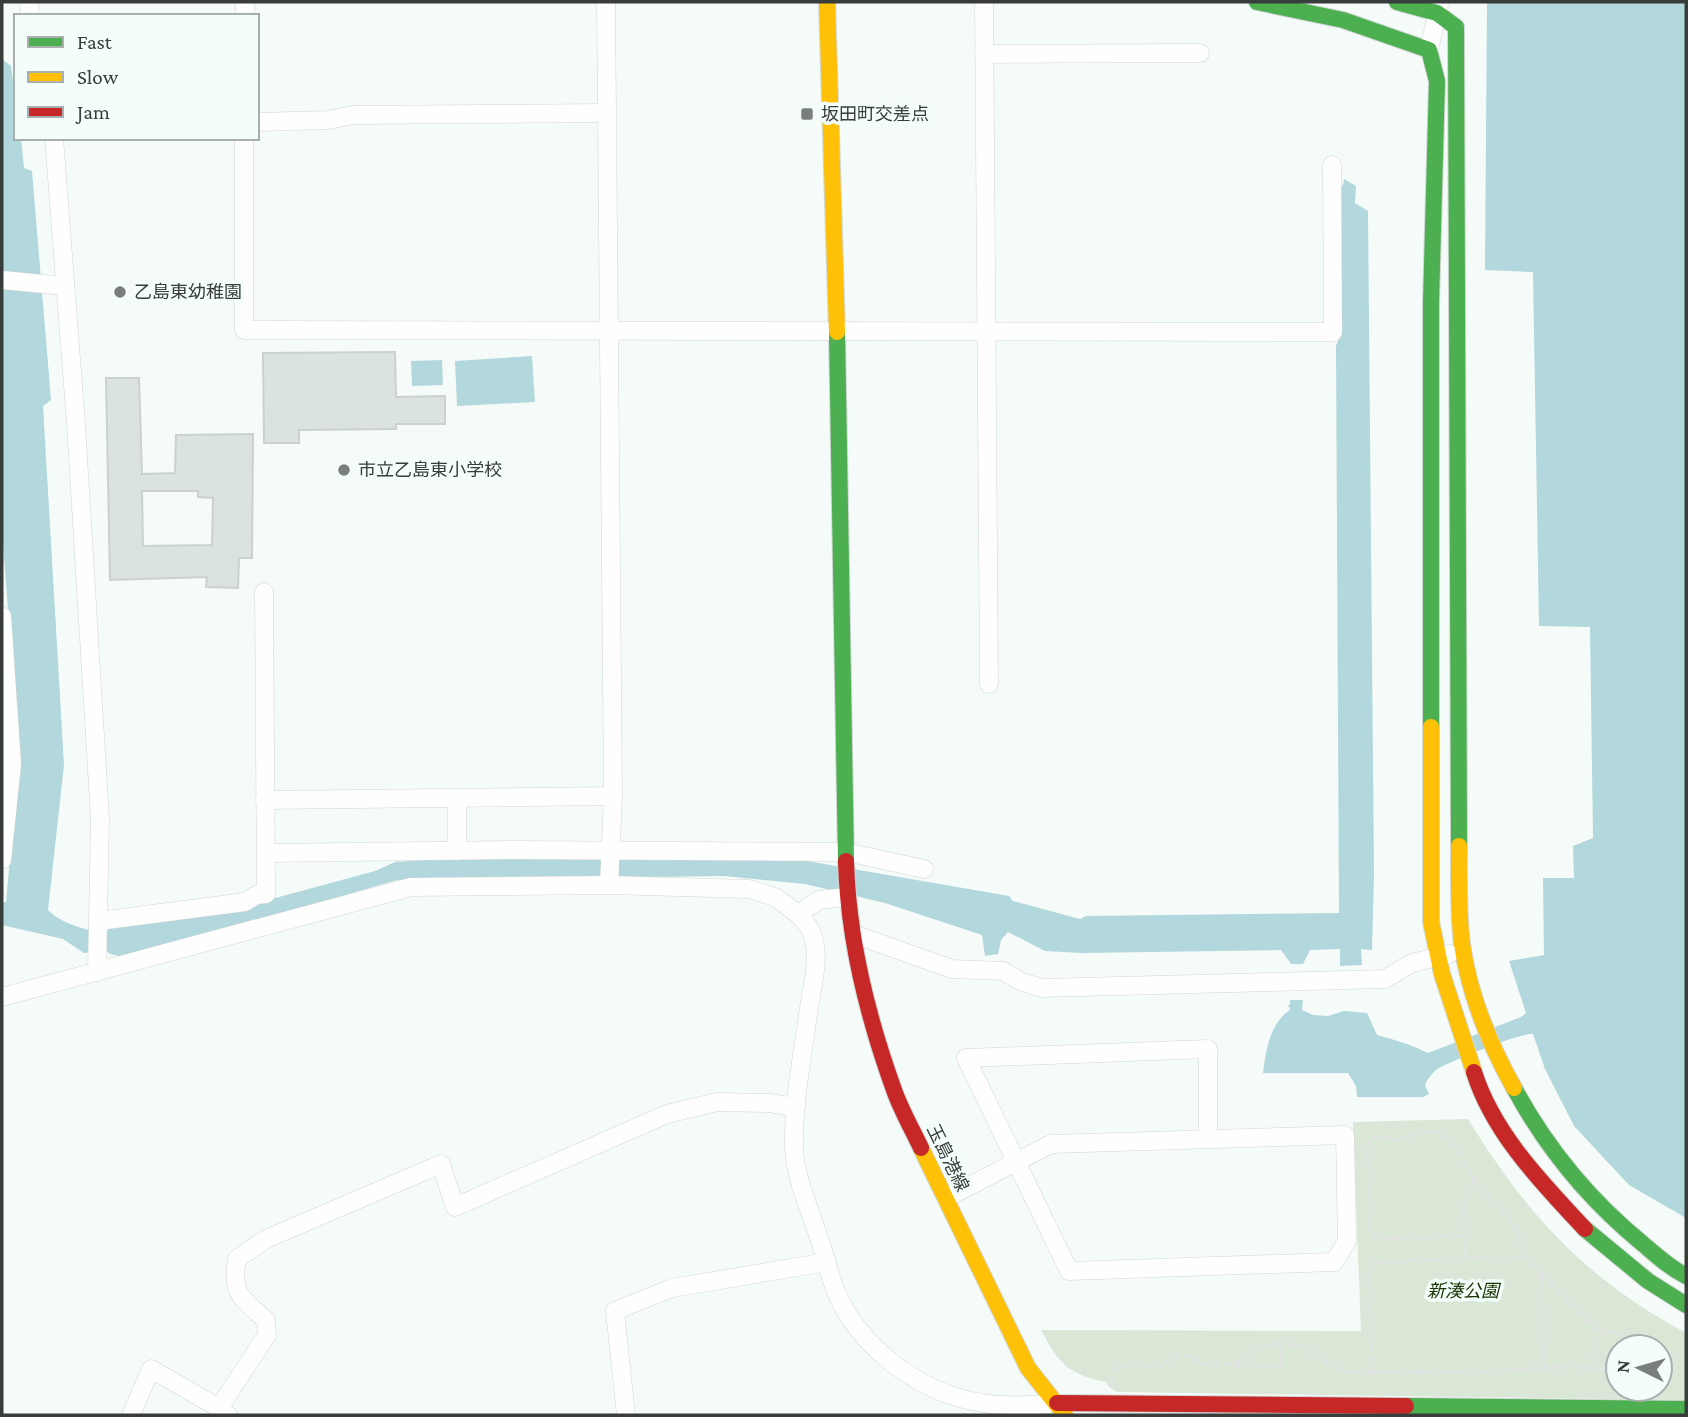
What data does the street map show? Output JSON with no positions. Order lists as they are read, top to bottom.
{
  "streets": {
    "street": ["玉島港線"]
  },
  "parks": ["新湊公園"],
  "places": {
    "transit": ["坂田町交差点"],
    "other": ["乙島東幼稚園", "市立乙島東小学校"]
  },
  "legend": ["Fast", "Slow", "Jam"],
  "north": "left"
}
